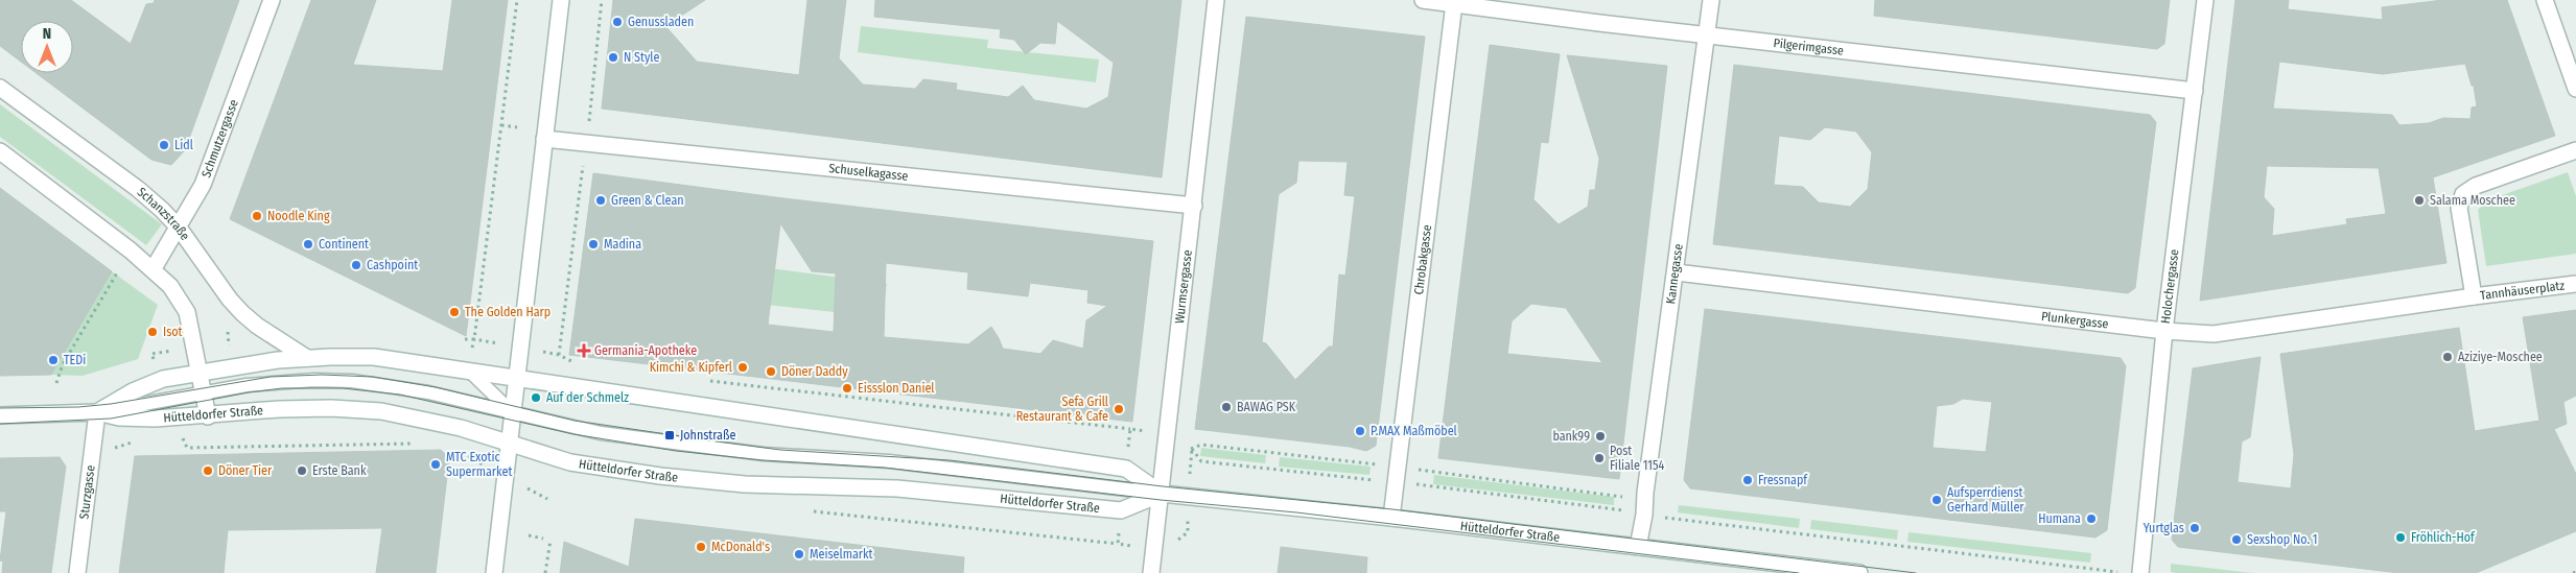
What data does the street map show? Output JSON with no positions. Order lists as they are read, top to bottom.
{
  "streets": {
    "street": [
      "Pilgerimgasse",
      "Schmutzergasse",
      "Schuselkagasse",
      "Schanzstraße",
      "Chrobakgasse",
      "Kannegasse",
      "Holochergasse",
      "Wurmsergasse",
      "Tannhäuserplatz",
      "Plunkergasse",
      "Hütteldorfer Straße",
      "Sturzgasse"
    ]
  },
  "crossings": [
    ["Pilgerimgasse", "Chrobakgasse"],
    ["Pilgerimgasse", "Kannegasse"],
    ["Pilgerimgasse", "Holochergasse"],
    ["Schmutzergasse", "Schanzstraße"],
    ["Schuselkagasse", "Wurmsergasse"],
    ["Schanzstraße", "Hütteldorfer Straße"],
    ["Chrobakgasse", "Hütteldorfer Straße"],
    ["Kannegasse", "Plunkergasse"],
    ["Kannegasse", "Hütteldorfer Straße"],
    ["Holochergasse", "Plunkergasse"],
    ["Wurmsergasse", "Hütteldorfer Straße"],
    ["Tannhäuserplatz", "Plunkergasse"],
    ["Hütteldorfer Straße", "Sturzgasse"]
  ],
  "places": {
    "other": [
      "Genussladen",
      "N Style",
      "Lidl",
      "Green & Clean",
      "Salama Moschee",
      "Noodle King",
      "Continent",
      "Madina",
      "Cashpoint",
      "The Golden Harp",
      "Isot",
      "Aziziye-Moschee",
      "TEDi",
      "Kimchi & Kipferl",
      "Döner Daddy",
      "Eissslon Daniel",
      "Auf der Schmelz",
      "BAWAG PSK",
      "Sefa Grill Restaurant & Cafe",
      "P.MAX Maßmöbel",
      "bank99",
      "Post Filiale 1154",
      "MTC Exotic Supermarket",
      "Döner Tier",
      "Erste Bank",
      "Fressnapf",
      "Aufsperrdienst Gerhard Müller",
      "Humana",
      "Yurtglas",
      "Fröhlich-Hof",
      "Sexshop No. 1",
      "McDonald's",
      "Meiselmarkt"
    ],
    "health": ["Germania-Apotheke"],
    "transit": ["Johnstraße"]
  },
  "north": "top"
}
